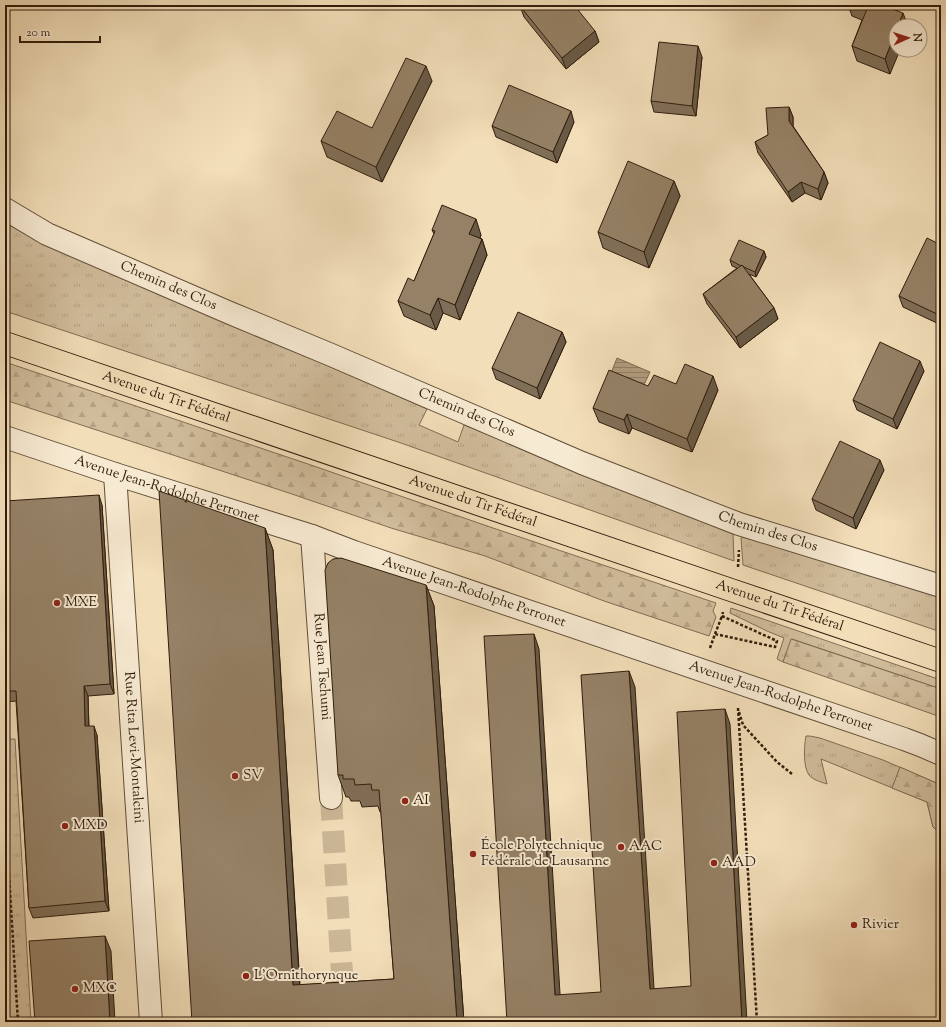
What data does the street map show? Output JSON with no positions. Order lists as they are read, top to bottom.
{
  "streets": {
    "main road": ["Avenue du Tir Fédéral"],
    "street": [
      "Chemin des Clos",
      "Avenue Jean-Rodolphe Perronet",
      "Rue Jean Tschumi",
      "Rue Rita Levi-Montalcini"
    ]
  },
  "crossings": [
    ["Avenue Jean-Rodolphe Perronet", "Rue Jean Tschumi"],
    ["Avenue Jean-Rodolphe Perronet", "Rue Rita Levi-Montalcini"]
  ],
  "places": [
    "MXE",
    "SV",
    "AI",
    "MXD",
    "AAC",
    "École Polytechnique Fédérale de Lausanne",
    "AAD",
    "Rivier",
    "L'Ornithorynque",
    "MXC"
  ],
  "scale_bar": "20 m",
  "north": "right"
}
